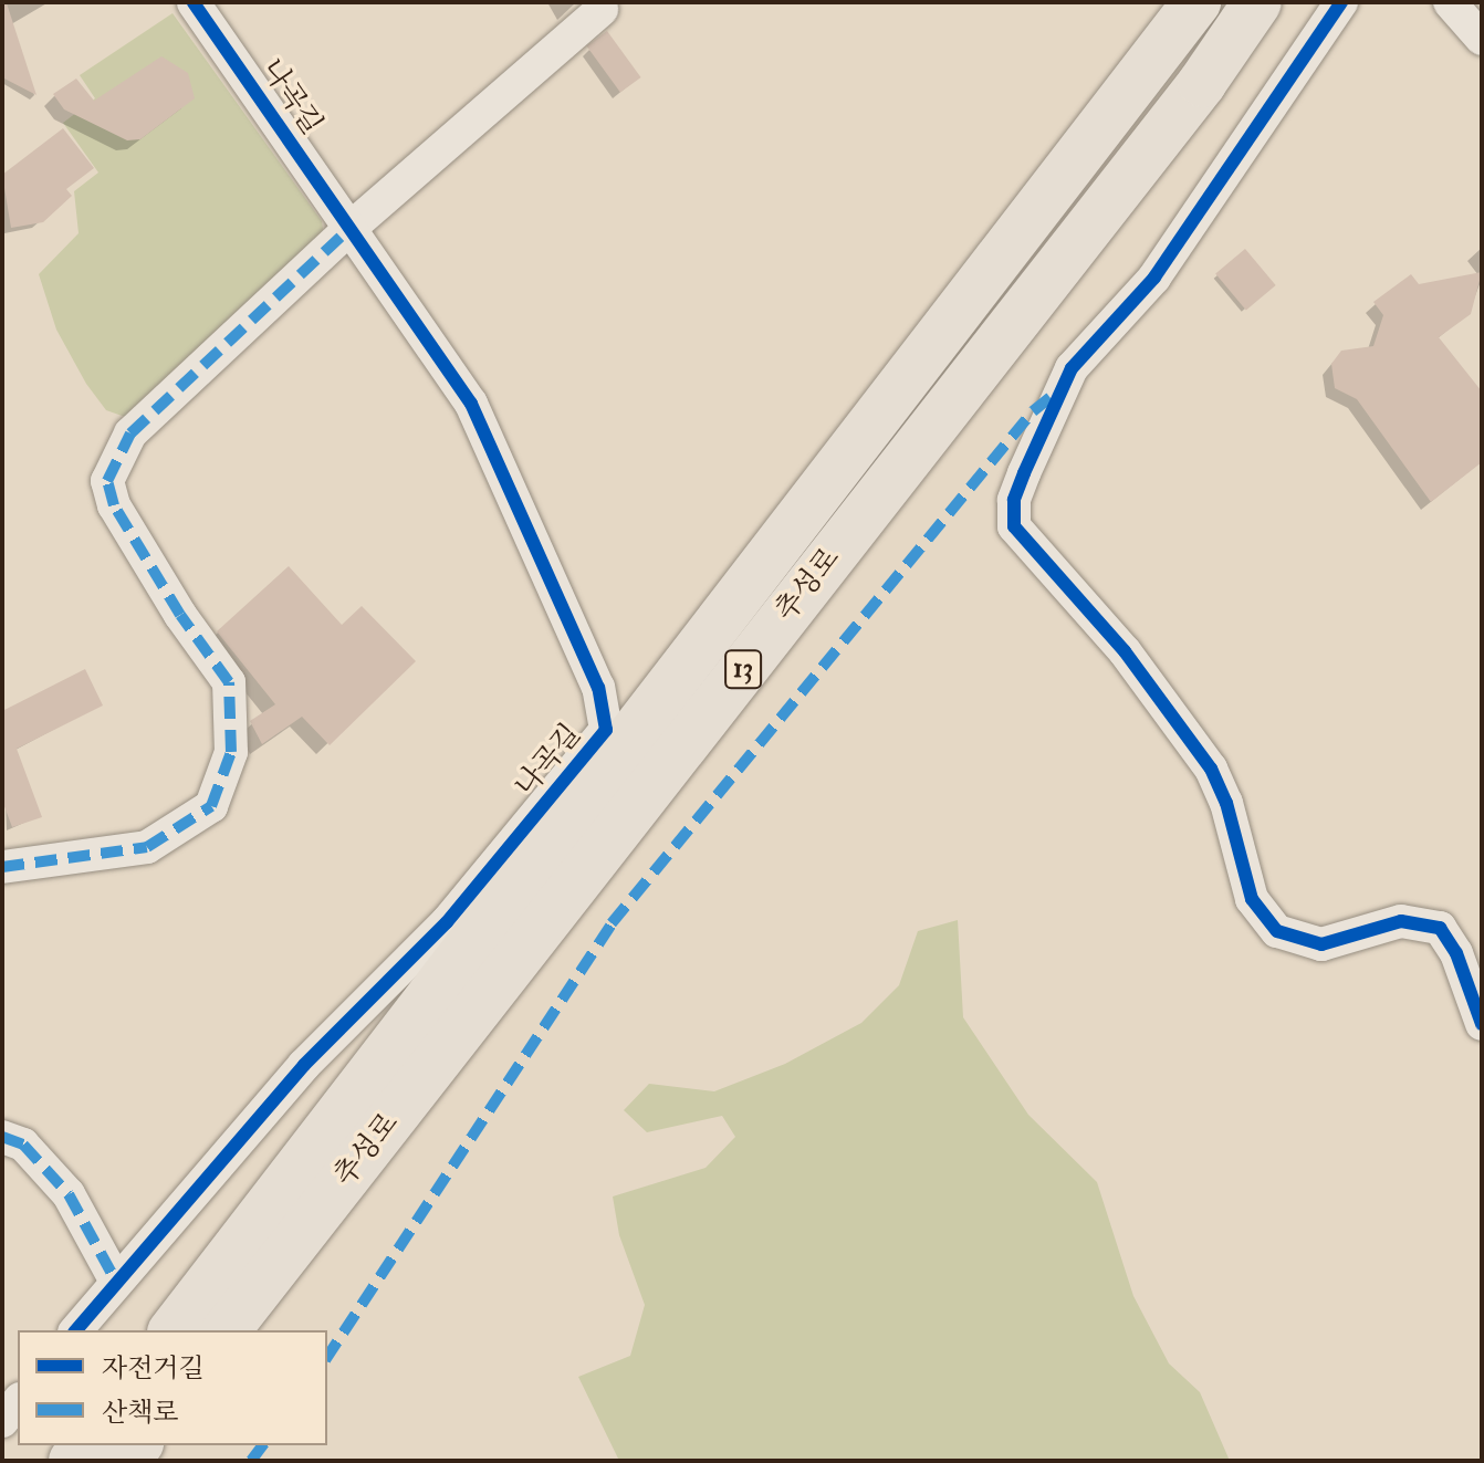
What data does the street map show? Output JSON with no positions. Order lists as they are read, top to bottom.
{
  "streets": {
    "main road": ["추성로", "13"],
    "street": ["나곡길"]
  },
  "legend": ["자전거길", "산책로"]
}
